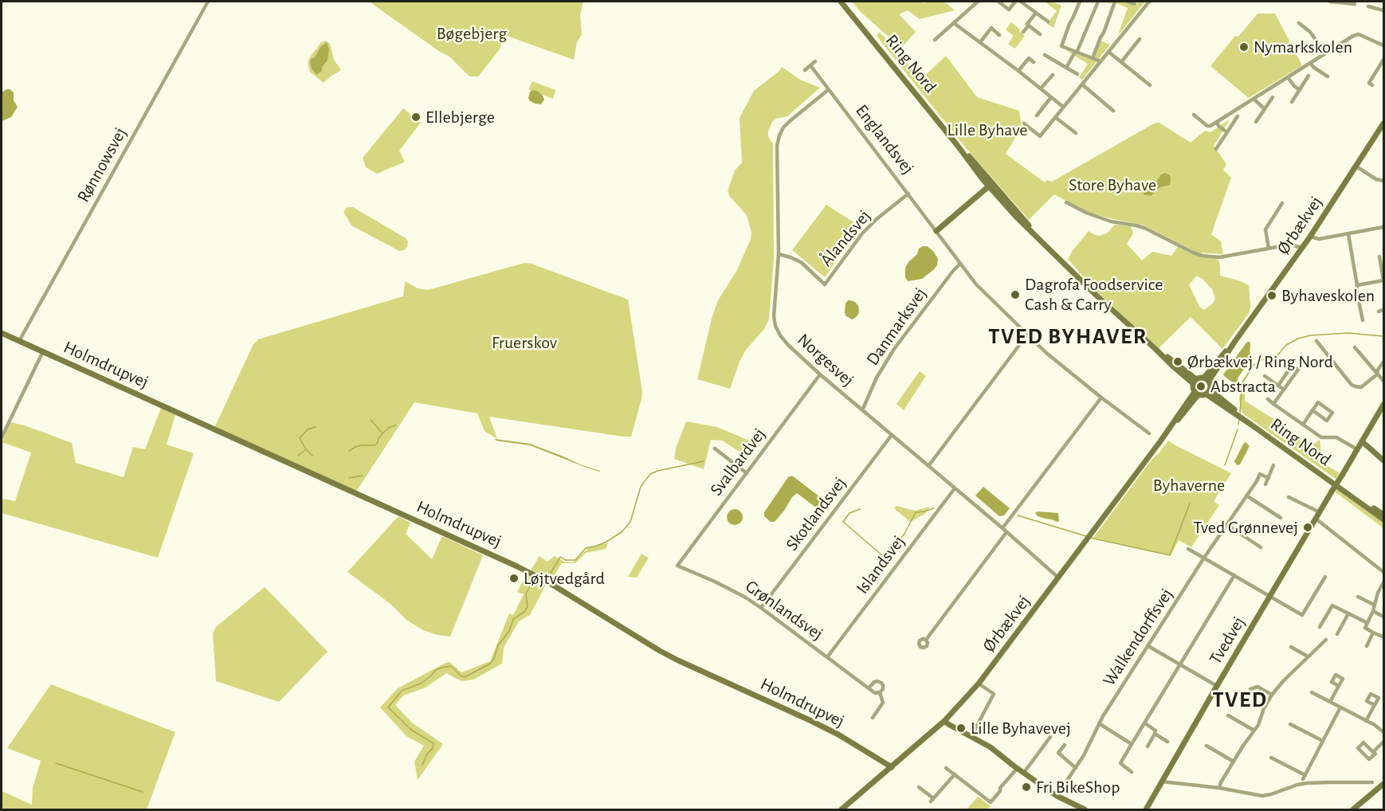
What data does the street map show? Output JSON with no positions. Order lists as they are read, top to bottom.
{
  "streets": {
    "street": [
      "Ring Nord",
      "Englandsvej",
      "Rønnowsvej",
      "Ørbækvej",
      "Ålandsvej",
      "Danmarksvej",
      "Norgesvej",
      "Holmdrupvej",
      "Svalbardvej",
      "Skotlandsvej",
      "Islandsvej",
      "Grønlandsvej",
      "Walkendorffsvej",
      "Tvedvej"
    ]
  },
  "crossings": [
    ["Ring Nord", "Ørbækvej"],
    ["Englandsvej", "Ålandsvej"],
    ["Englandsvej", "Danmarksvej"],
    ["Englandsvej", "Norgesvej"],
    ["Rønnowsvej", "Holmdrupvej"],
    ["Ørbækvej", "Norgesvej"],
    ["Ørbækvej", "Holmdrupvej"],
    ["Ålandsvej", "Norgesvej"],
    ["Danmarksvej", "Norgesvej"],
    ["Norgesvej", "Svalbardvej"],
    ["Norgesvej", "Skotlandsvej"],
    ["Norgesvej", "Islandsvej"],
    ["Svalbardvej", "Grønlandsvej"],
    ["Skotlandsvej", "Grønlandsvej"],
    ["Islandsvej", "Grønlandsvej"]
  ],
  "districts": ["TVED BYHAVER", "TVED"],
  "parks": [
    "Bøgebjerg",
    "Lille Byhave",
    "Store Byhave",
    "Fruerskov",
    "Byhaverne"
  ],
  "places": [
    "Nymarkskolen",
    "Ellebjerge",
    "Dagrofa Foodservice Cash & Carry",
    "Byhaveskolen",
    "Ørbækvej / Ring Nord",
    "Abstracta",
    "Tved Grønnevej",
    "Løjtvedgård",
    "Lille Byhavevej",
    "Fri BikeShop"
  ]
}
